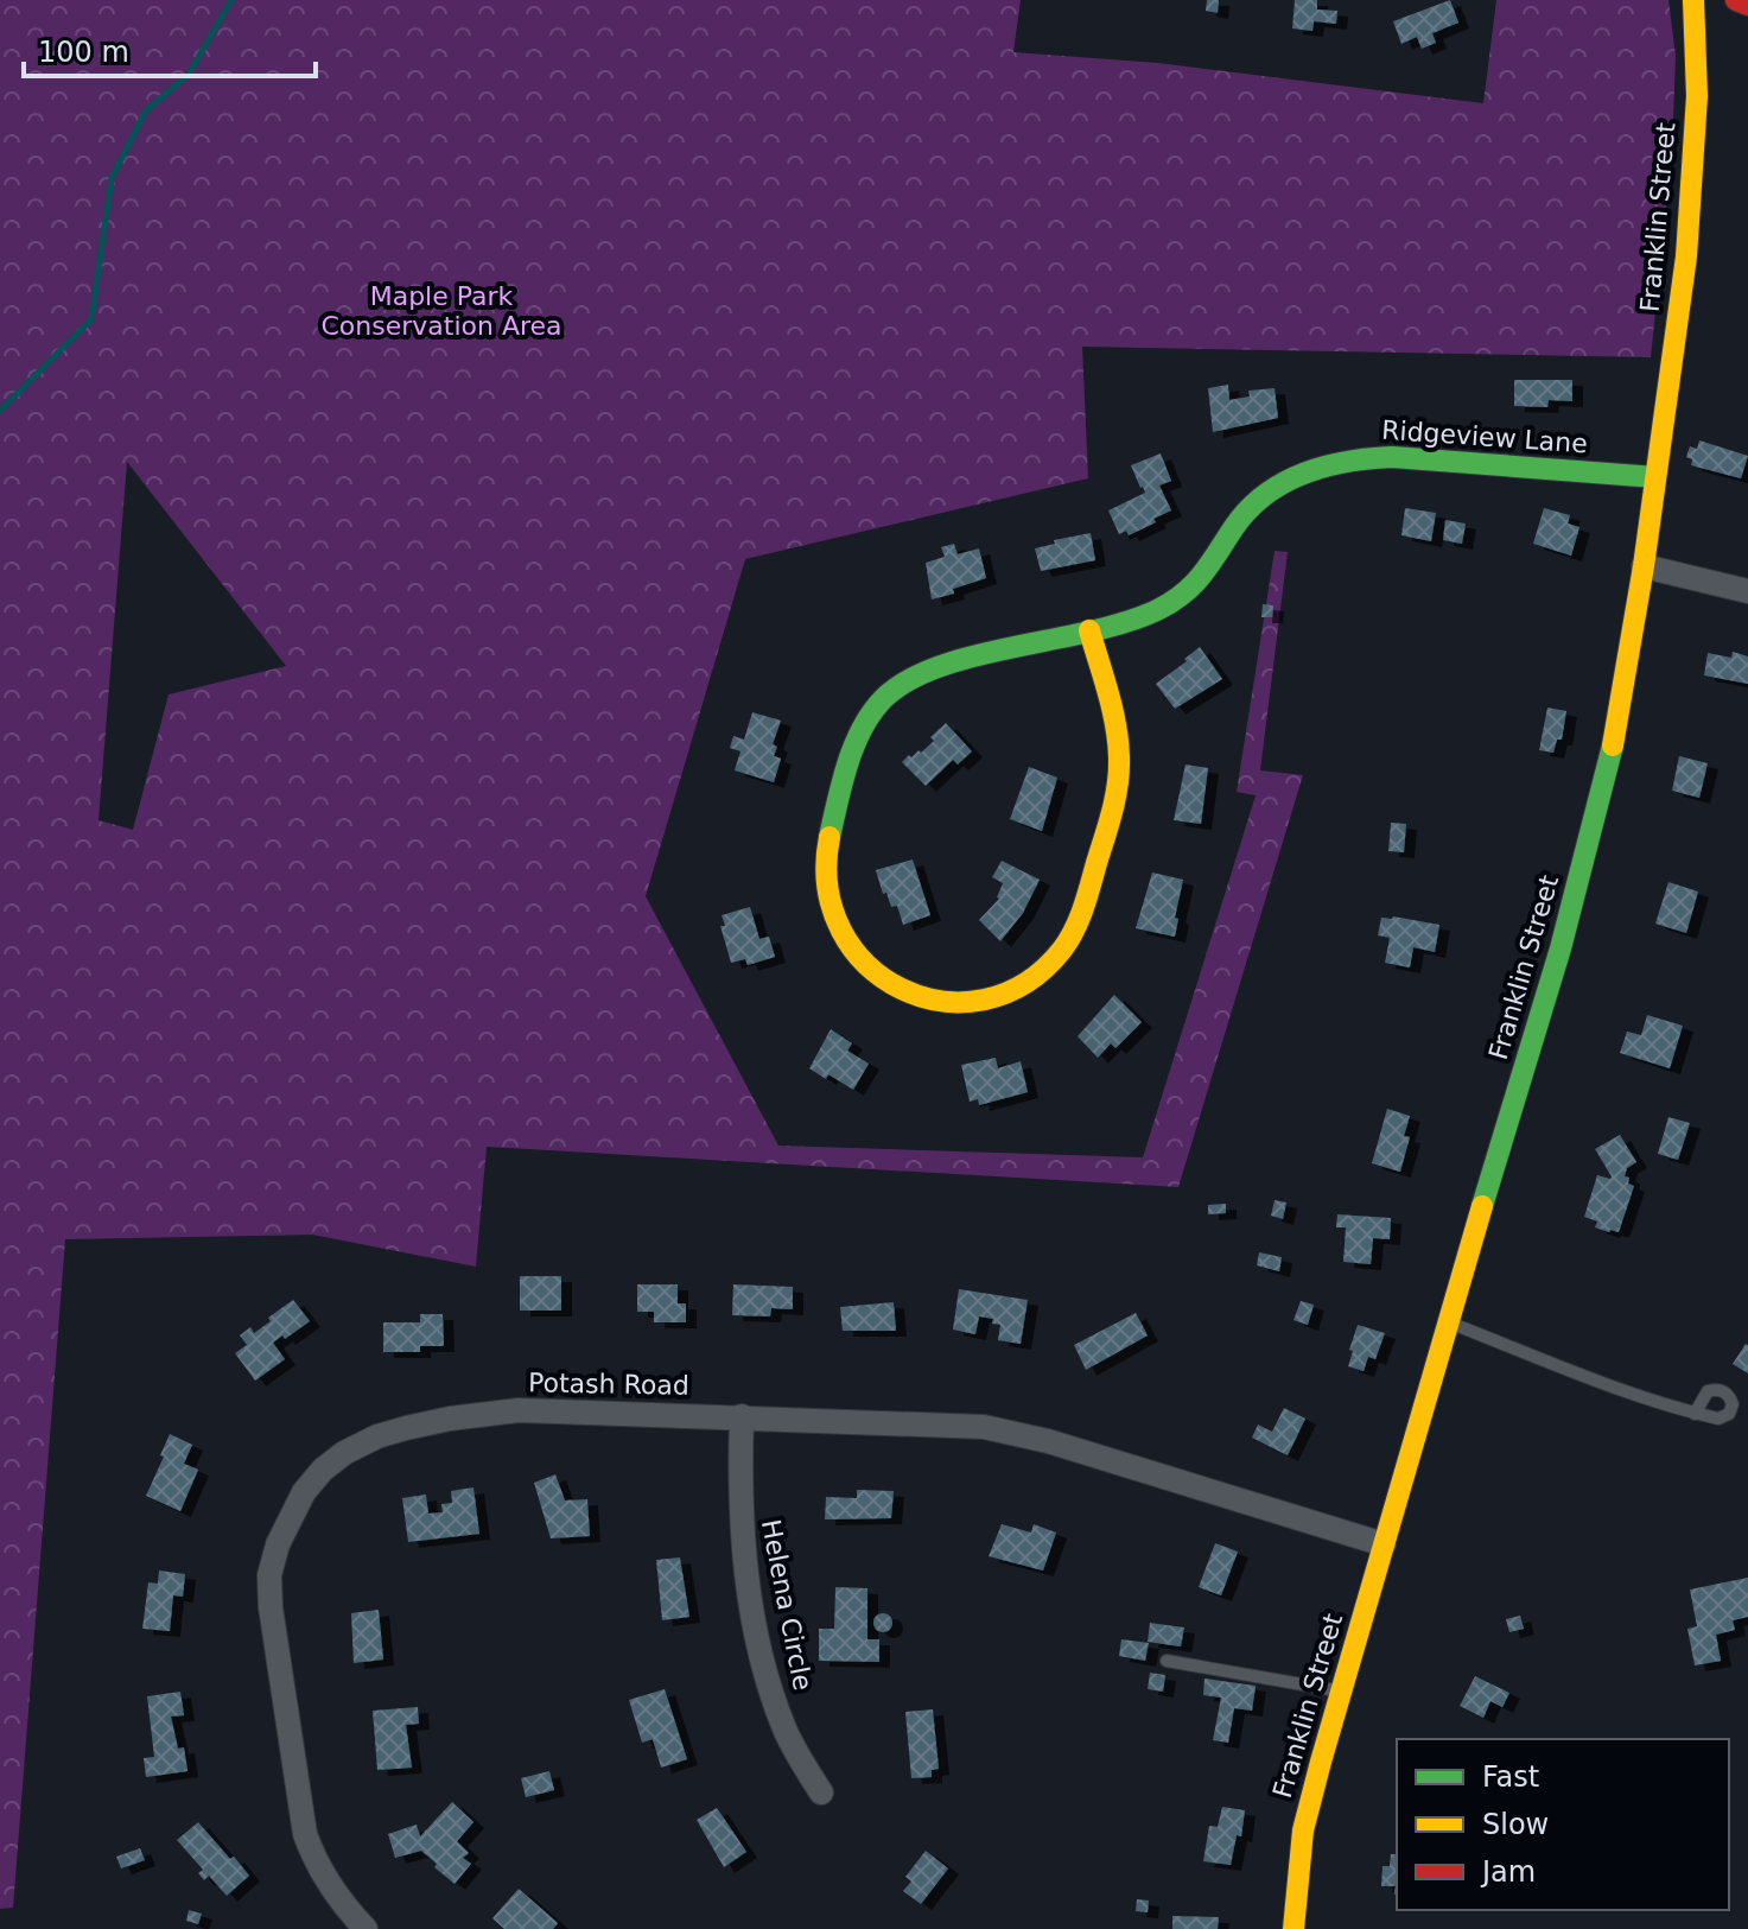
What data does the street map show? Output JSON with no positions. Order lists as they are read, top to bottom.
{
  "streets": {
    "street": [
      "Franklin Street",
      "Ridgeview Lane",
      "Potash Road",
      "Helena Circle"
    ]
  },
  "crossings": [
    ["Franklin Street", "Ridgeview Lane"],
    ["Franklin Street", "Potash Road"],
    ["Potash Road", "Helena Circle"]
  ],
  "parks": ["Maple Park Conservation Area"],
  "legend": ["Fast", "Slow", "Jam"],
  "scale_bar": "100 m"
}
